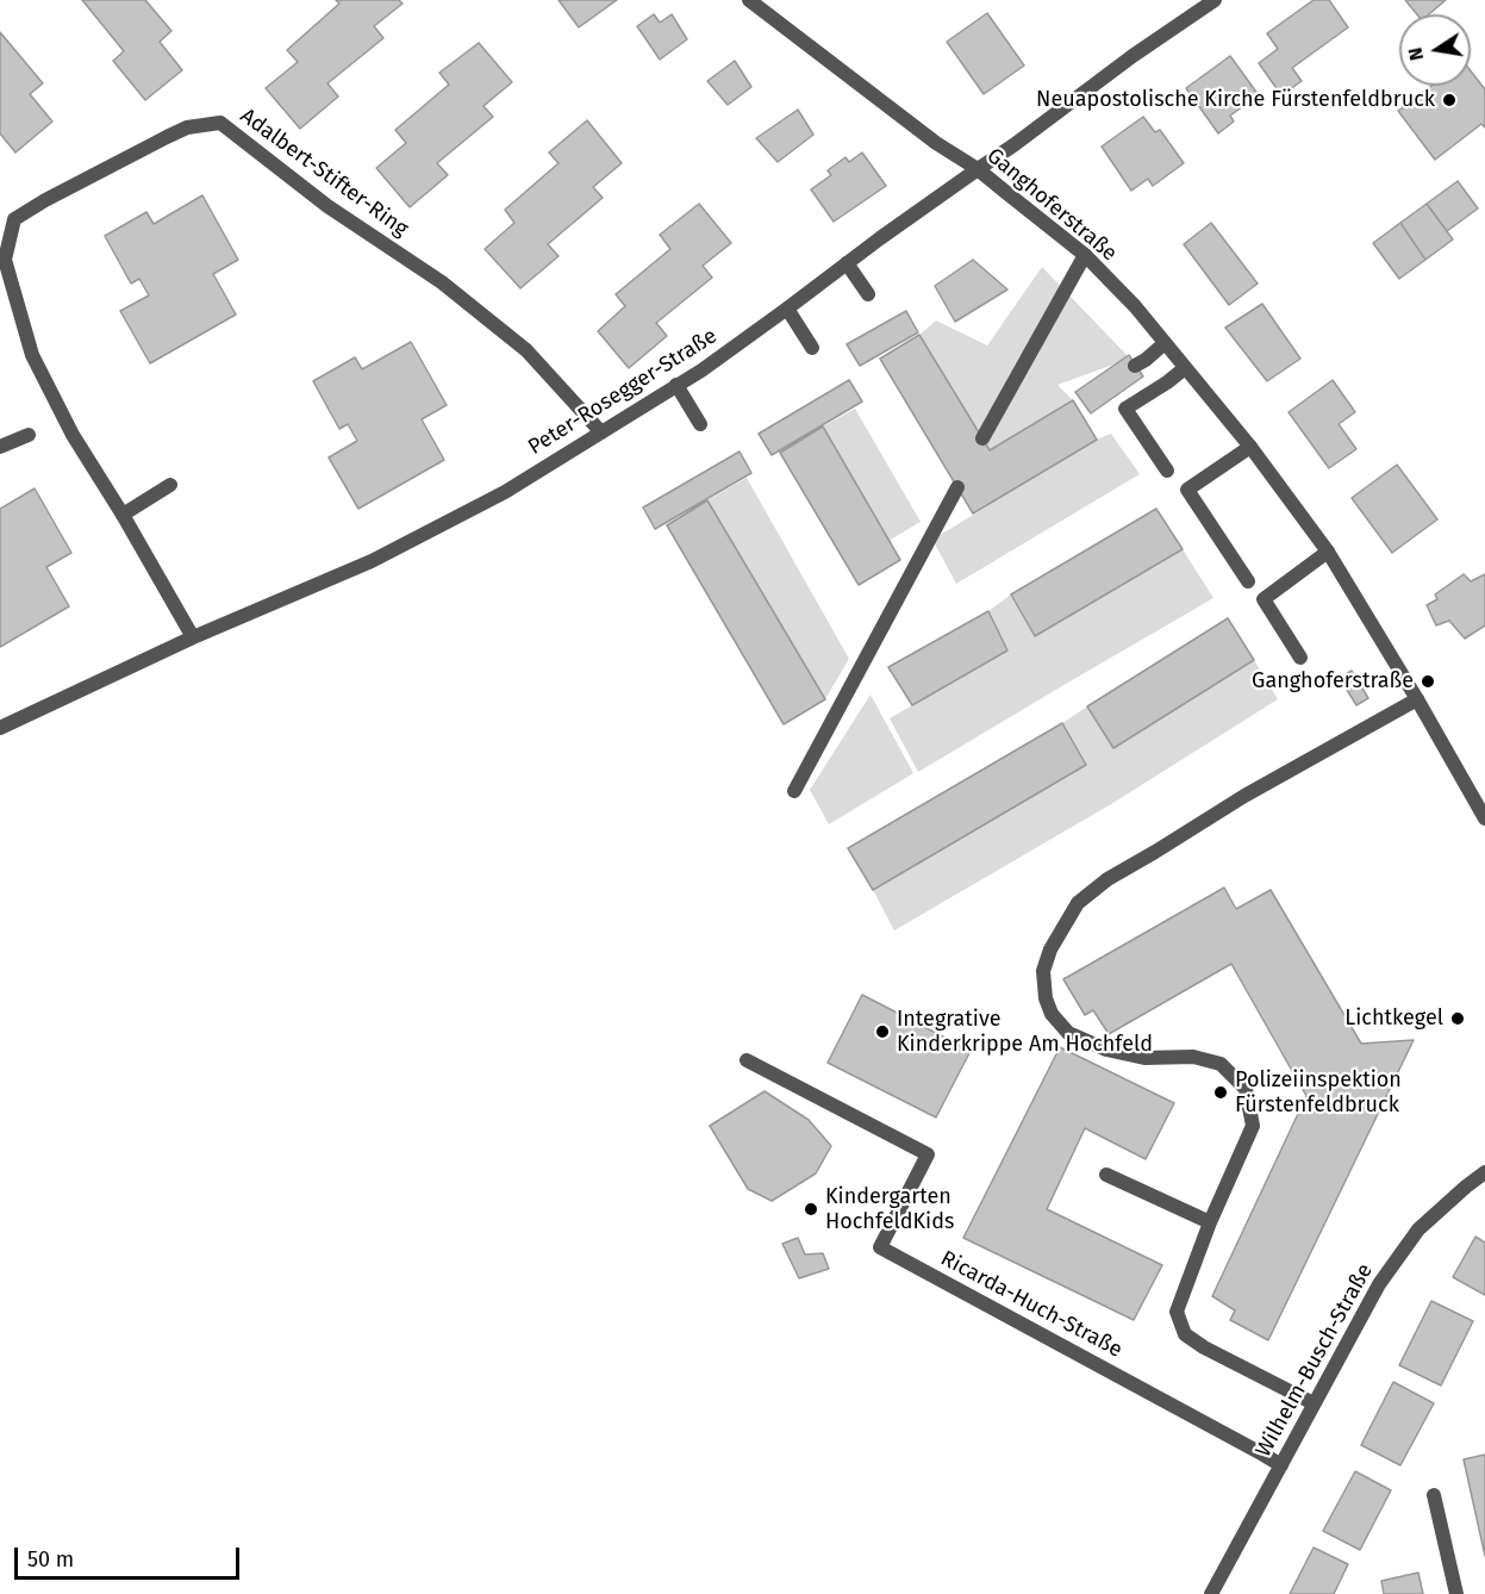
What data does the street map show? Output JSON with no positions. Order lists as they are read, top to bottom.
{
  "streets": {
    "street": [
      "Adalbert-Stifter-Ring",
      "Ganghoferstraße",
      "Peter-Rosegger-Straße",
      "Ricarda-Huch-Straße",
      "Wilhelm-Busch-Straße"
    ]
  },
  "crossings": [
    ["Adalbert-Stifter-Ring", "Peter-Rosegger-Straße"],
    ["Ganghoferstraße", "Peter-Rosegger-Straße"],
    ["Ricarda-Huch-Straße", "Wilhelm-Busch-Straße"]
  ],
  "places": [
    "Neuapostolische Kirche Fürstenfeldbruck",
    "Ganghoferstraße",
    "Lichtkegel",
    "Integrative Kinderkrippe Am Hochfeld",
    "Polizeiinspektion Fürstenfeldbruck",
    "Kindergarten HochfeldKids"
  ],
  "scale_bar": "50 m",
  "north": "left"
}
